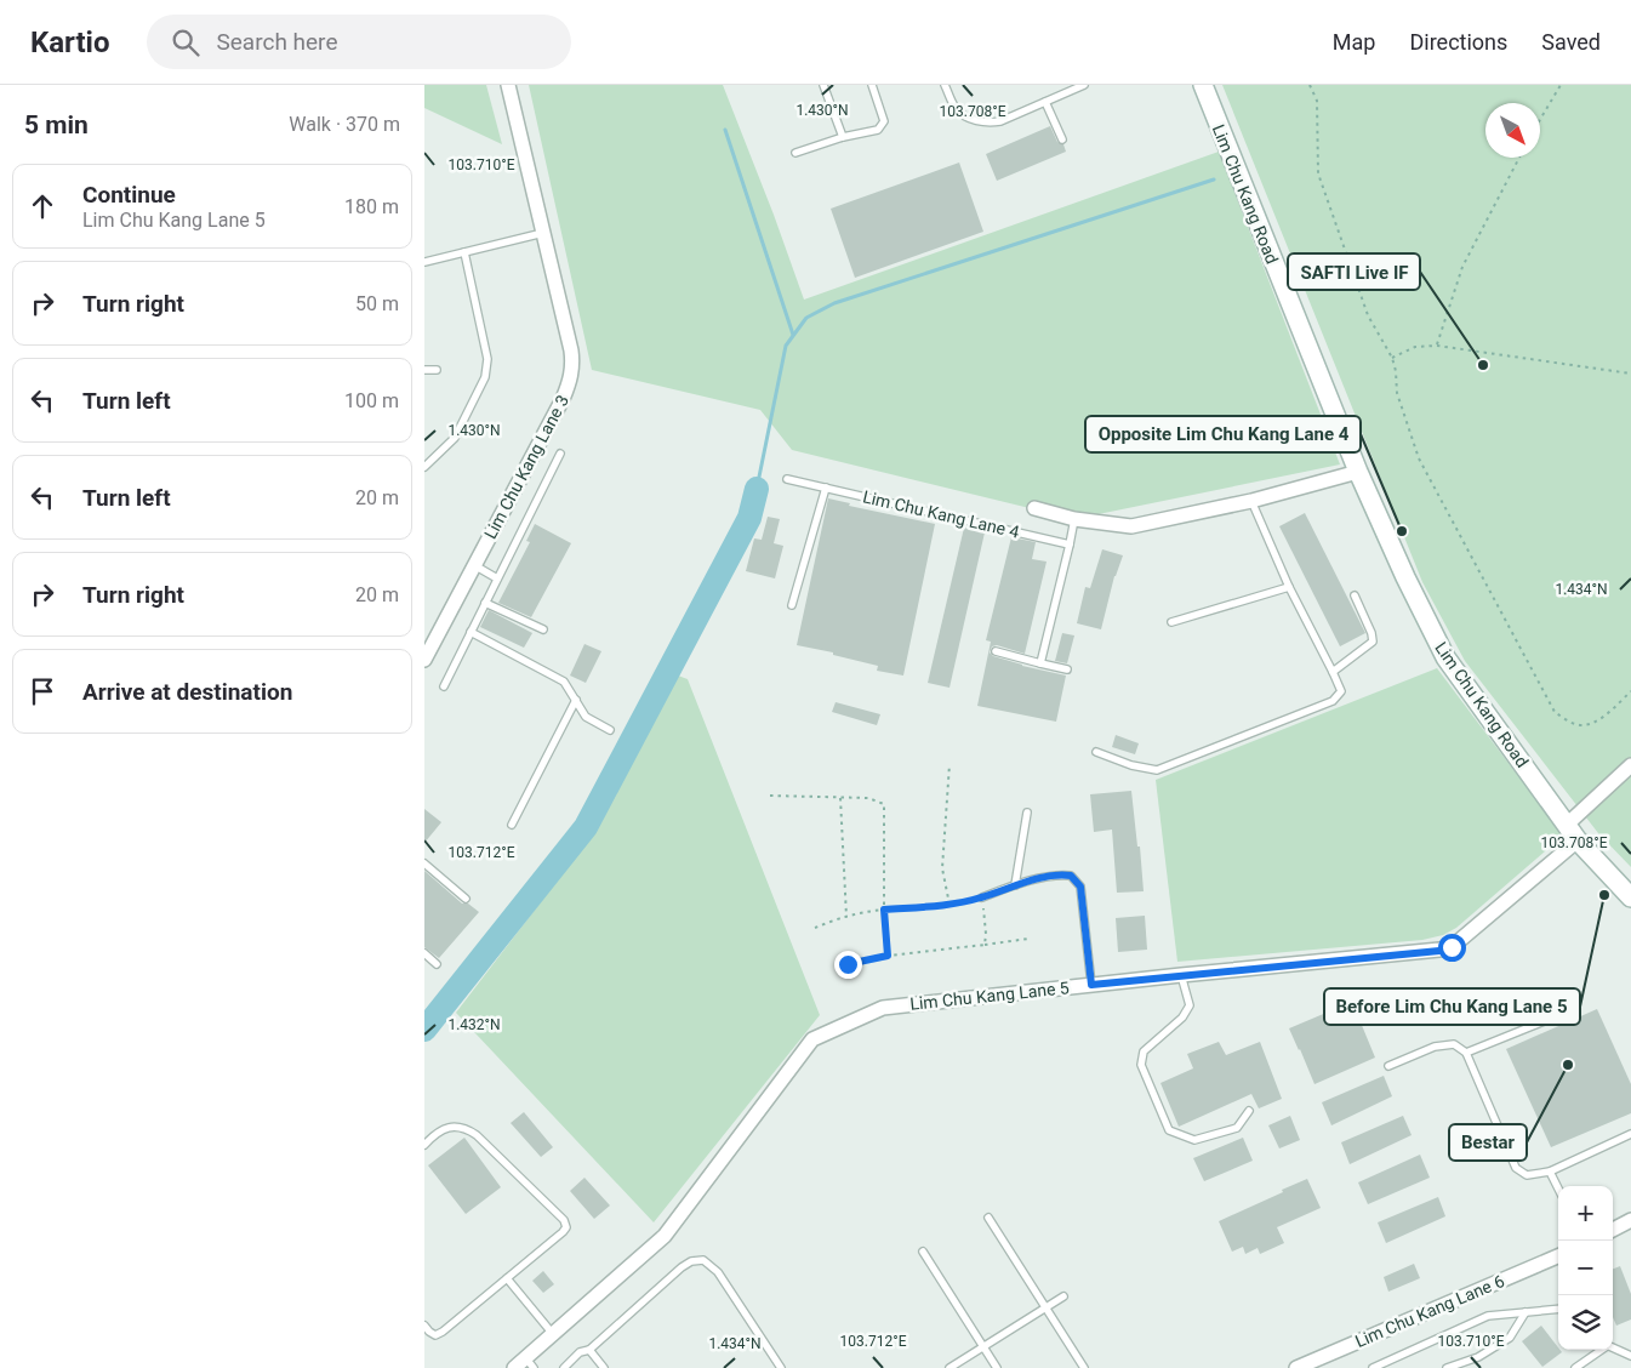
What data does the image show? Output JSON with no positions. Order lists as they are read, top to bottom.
{
  "streets": {
    "main road": ["Lim Chu Kang Road"],
    "street": [
      "Lim Chu Kang Lane 3",
      "Lim Chu Kang Lane 4",
      "Lim Chu Kang Lane 5",
      "Lim Chu Kang Lane 6"
    ]
  },
  "crossings": [
    ["Lim Chu Kang Road", "Lim Chu Kang Lane 4"],
    ["Lim Chu Kang Road", "Lim Chu Kang Lane 5"]
  ],
  "places": [
    "SAFTI Live IF",
    "Opposite Lim Chu Kang Lane 4",
    "Before Lim Chu Kang Lane 5",
    "Bestar"
  ],
  "north": "bottom right",
  "page": {
    "header": "Kartio",
    "search": "Search here",
    "nav": ["Map", "Directions", "Saved"],
    "heading": ["5 min", "Walk · 370 m"],
    "list": [
      ["Continue", "Lim Chu Kang Lane 5", "180 m"],
      ["Turn right", "50 m"],
      ["Turn left", "100 m"],
      ["Turn left", "20 m"],
      ["Turn right", "20 m"],
      "Arrive at destination"
    ],
    "map_buttons": ["+", "−"]
  },
  "coordinates": [
    "1.430°N",
    "103.708°E",
    "103.710°E",
    "1.434°N",
    "103.712°E",
    "1.432°N"
  ]
}
